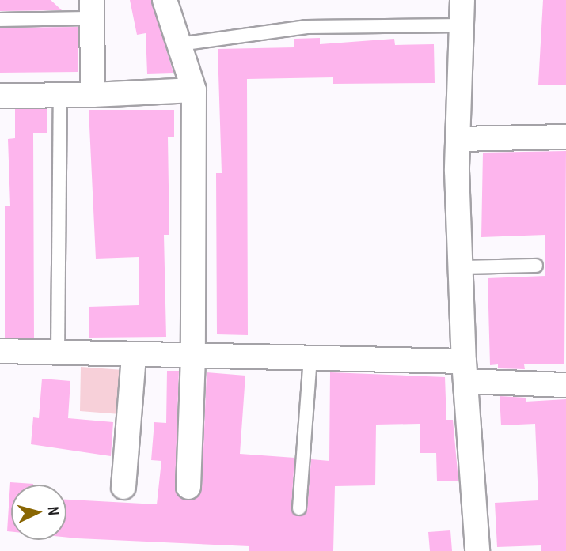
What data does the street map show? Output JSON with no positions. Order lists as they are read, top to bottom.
{
  "north": "right"
}
